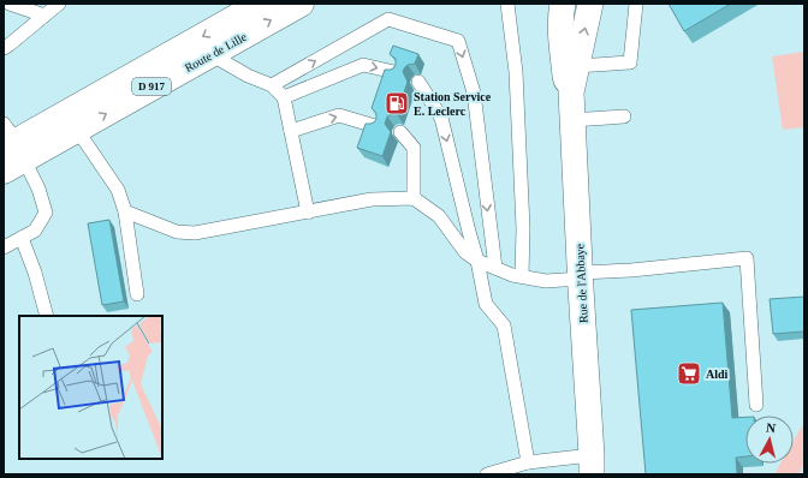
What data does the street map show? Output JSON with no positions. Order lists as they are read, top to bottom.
{
  "streets": {
    "main road": ["Route de Lille", "D 917"],
    "street": ["Rue de l'Abbaye"]
  },
  "places": {
    "fuel station": ["Station Service E. Leclerc"],
    "supermarket": ["Aldi"]
  },
  "north": "top"
}
